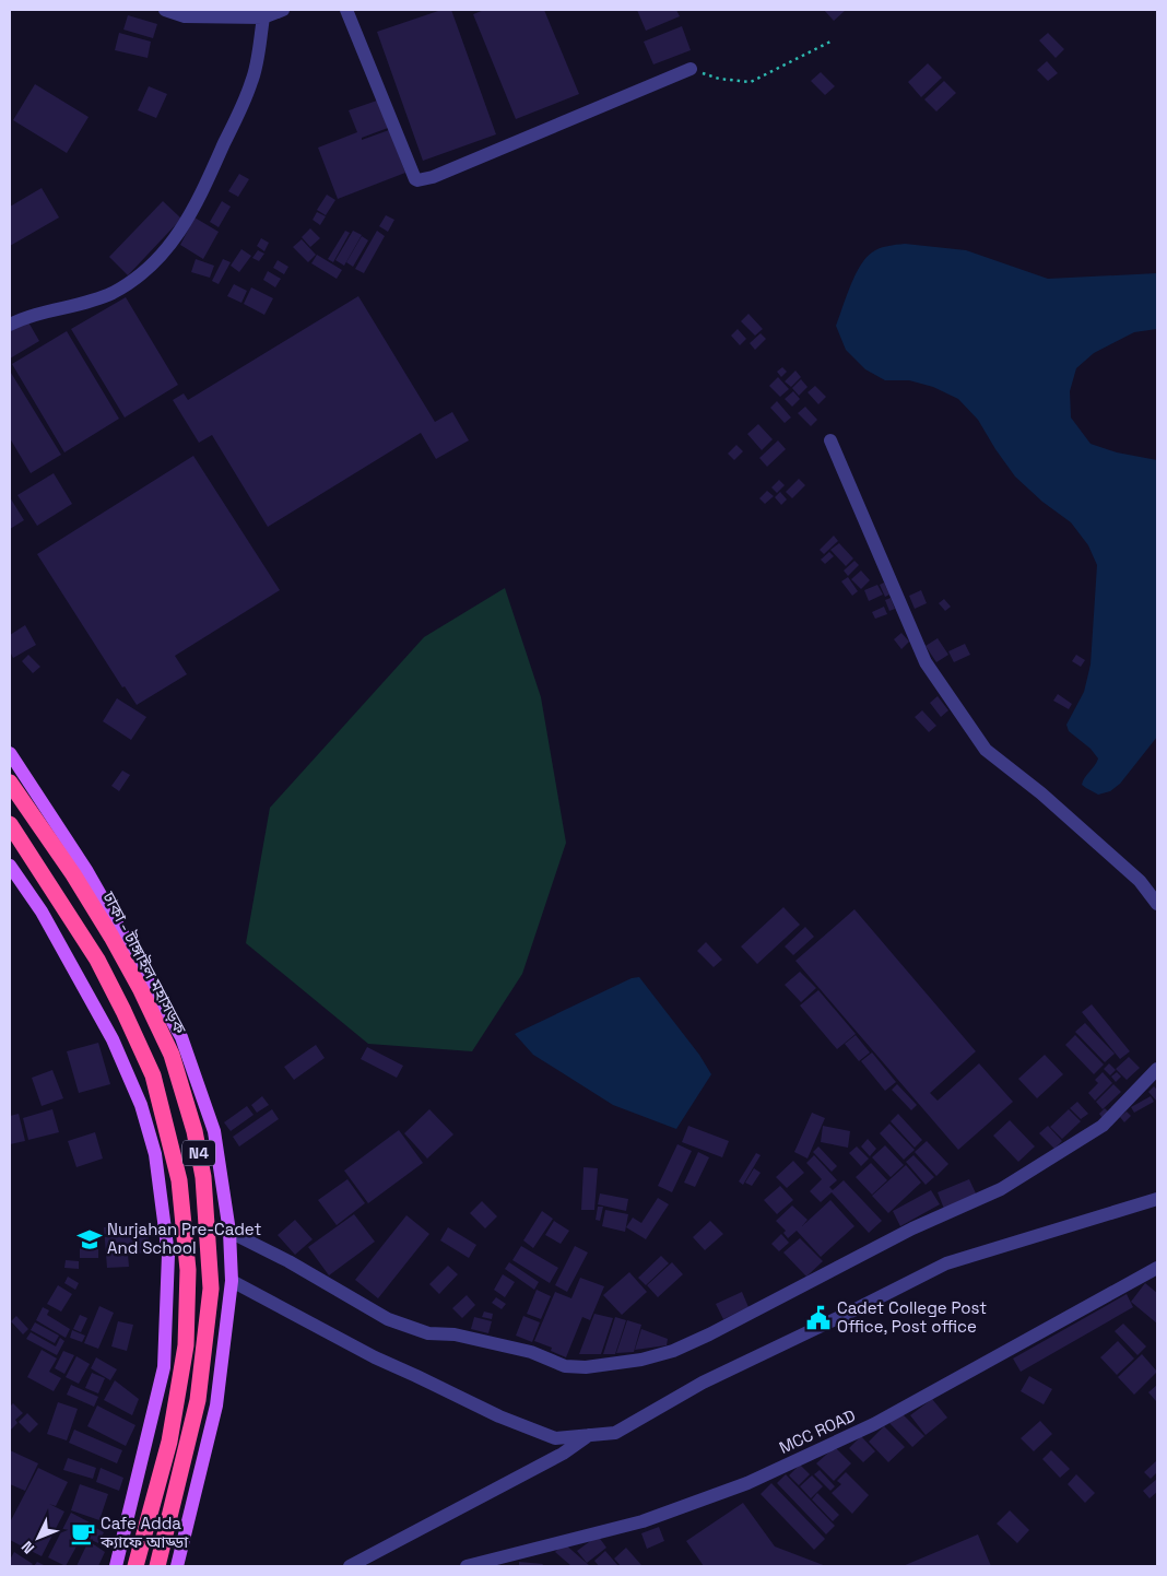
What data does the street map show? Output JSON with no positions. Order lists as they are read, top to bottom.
{
  "streets": {
    "highway": ["ঢাকা - টাঙ্গাইল মহাসড়ক", "N4"],
    "street": ["MCC ROAD"]
  },
  "places": {
    "school or university": ["Nurjahan Pre-Cadet And School"],
    "public building": ["Cadet College Post Office, Post office"],
    "cafe": ["Cafe Adda ক্যাফে আড্ডা"]
  },
  "north": "bottom left"
}
